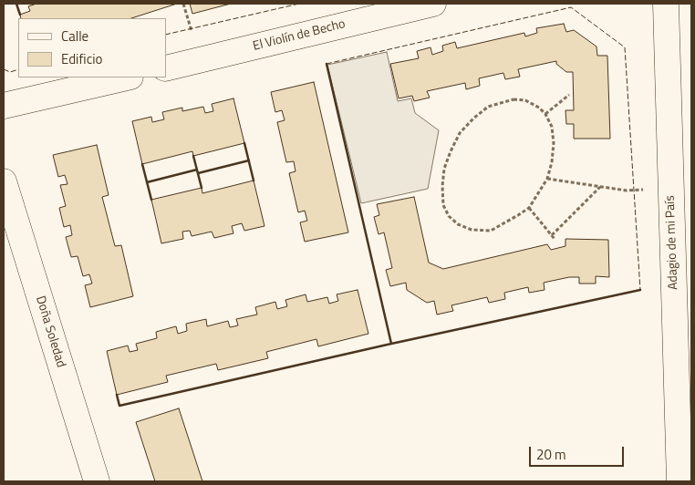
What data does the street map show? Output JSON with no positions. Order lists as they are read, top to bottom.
{
  "streets": {
    "street": ["El Violín de Becho", "Adagio de mi País", "Doña Soledad"]
  },
  "legend": ["Calle", "Edificio"],
  "scale_bar": "20 m"
}
